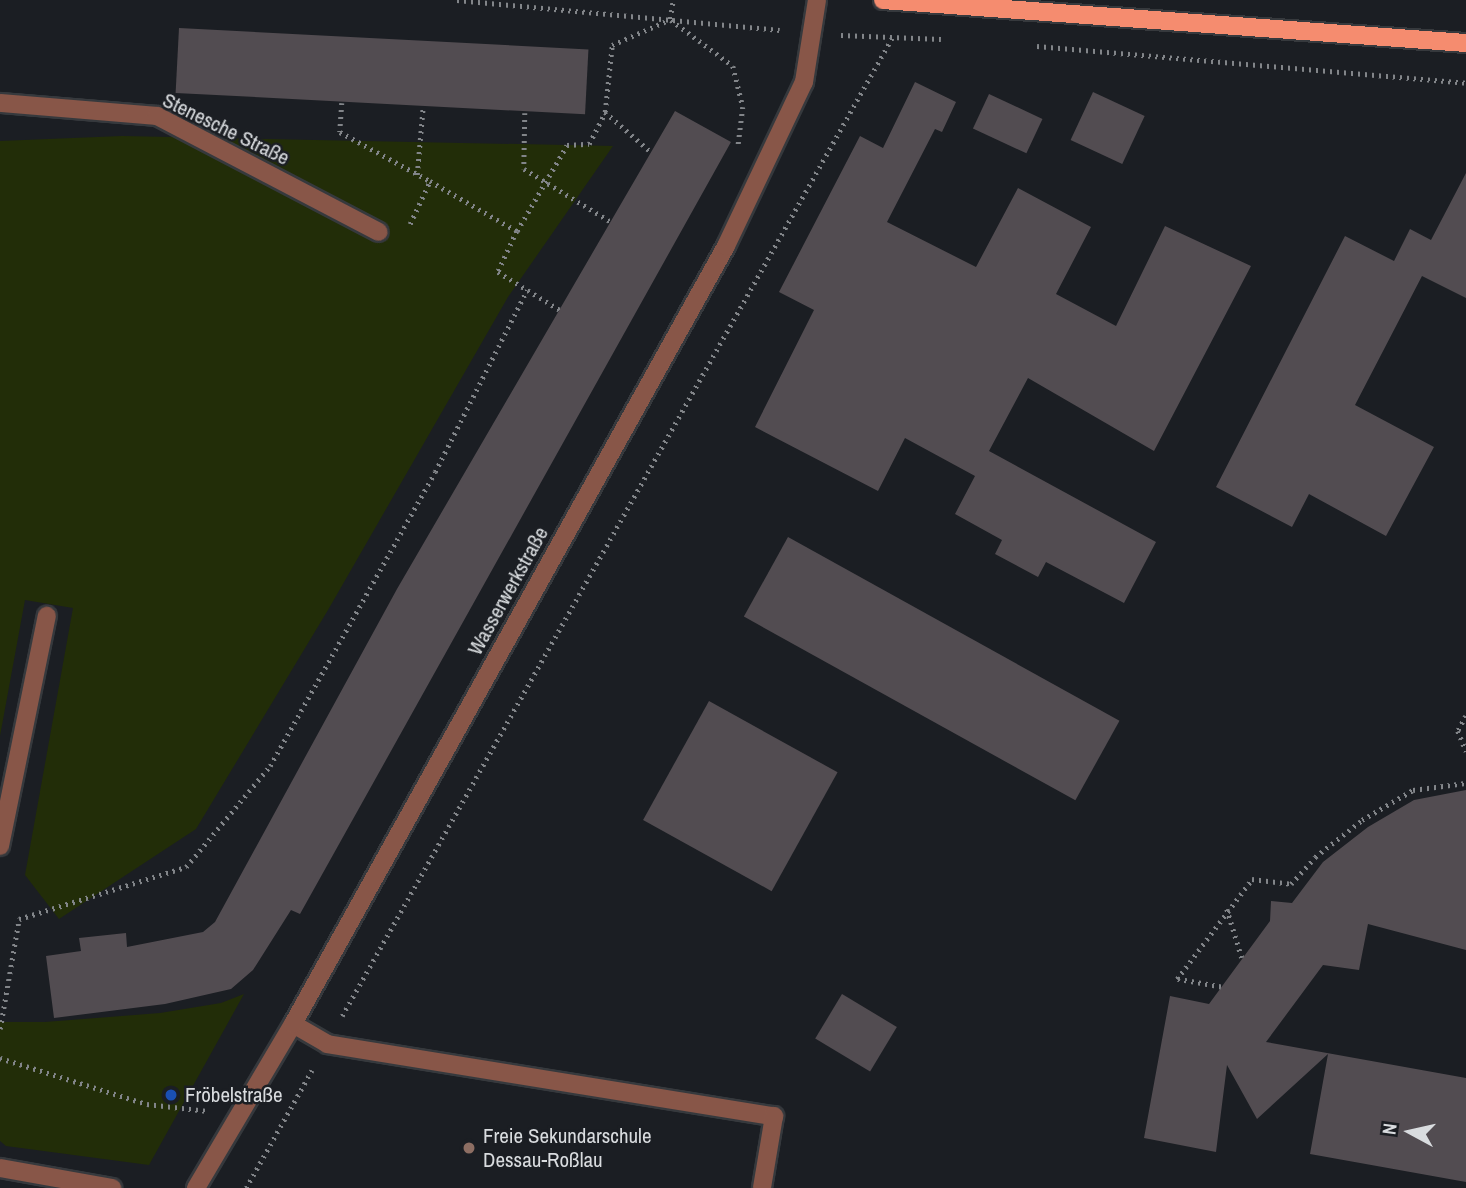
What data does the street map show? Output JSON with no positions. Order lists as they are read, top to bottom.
{
  "streets": {
    "street": ["Stenesche Straße", "Wasserwerkstraße"]
  },
  "places": ["Fröbelstraße", "Freie Sekundarschule Dessau-Roßlau"],
  "north": "left"
}
